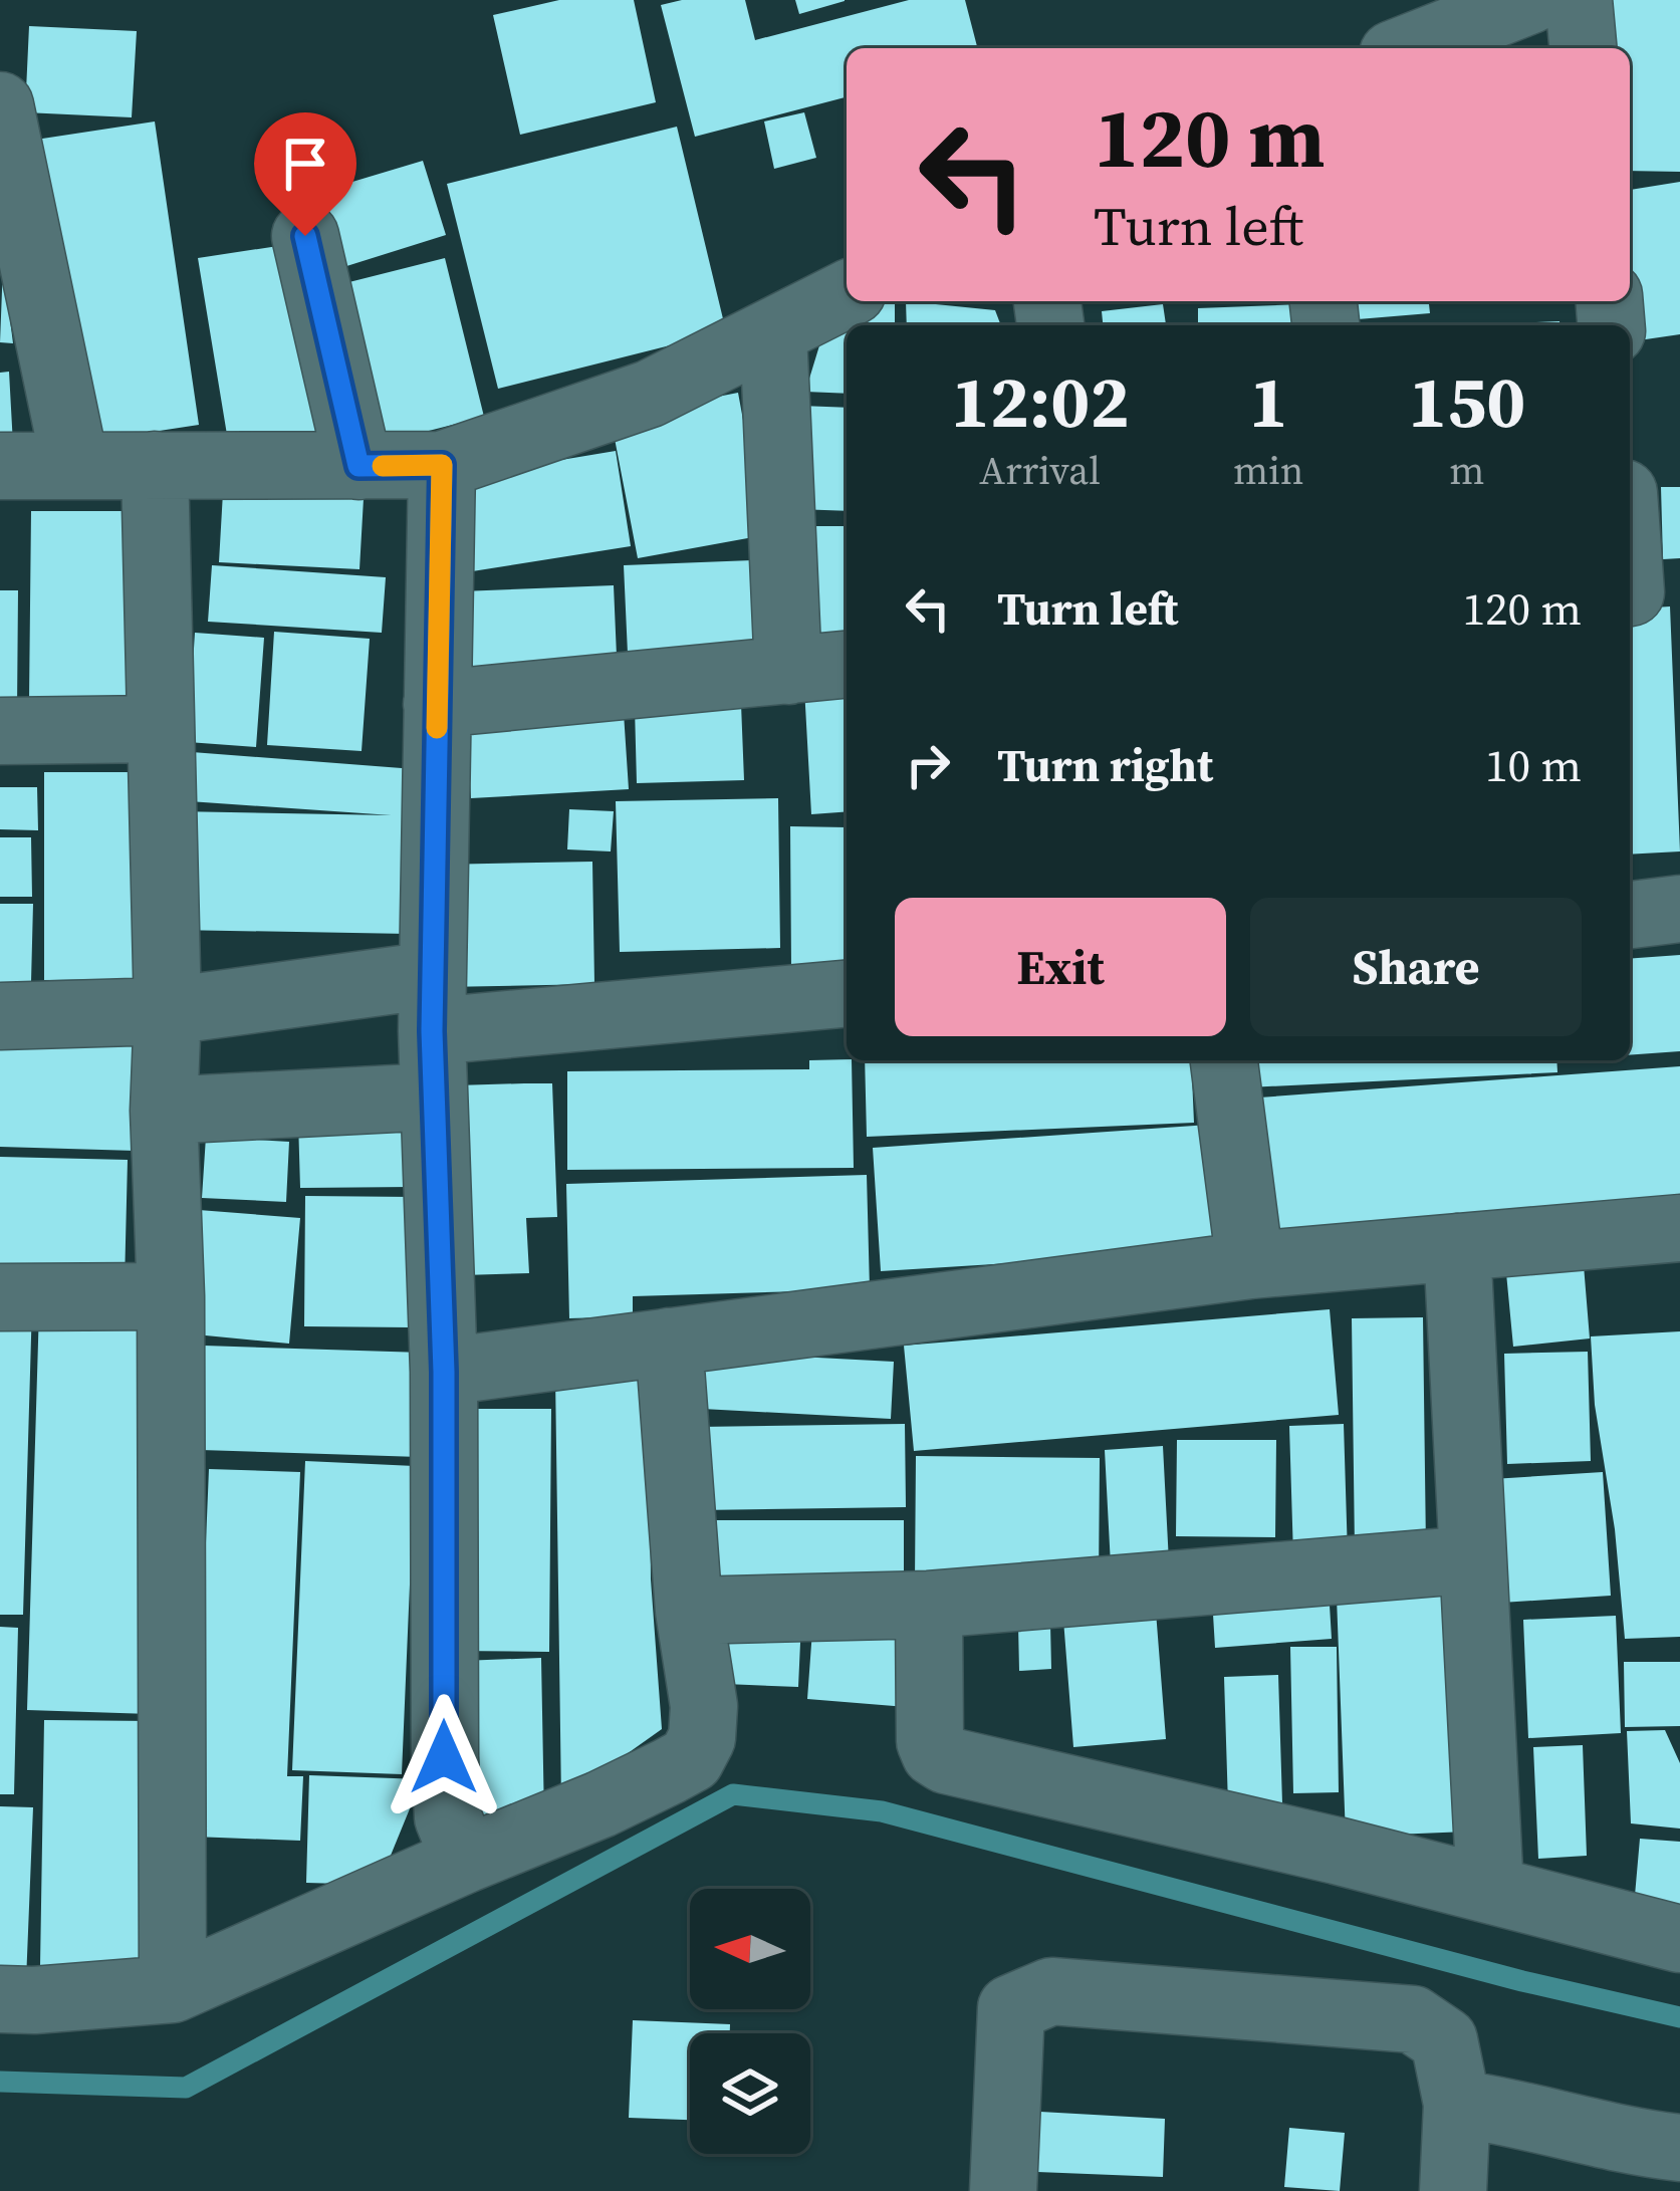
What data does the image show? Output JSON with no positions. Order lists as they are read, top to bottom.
{
  "north": "left",
  "page": {
    "turn": ["120 m", "Turn left"],
    "eta": [
      "12:02",
      "Arrival",
      "1",
      "min",
      "150",
      "m"
    ],
    "list": [
      {
        "name": "Turn left",
        "value": "120 m"
      },
      {
        "name": "Turn right",
        "value": "10 m"
      }
    ],
    "buttons": ["Exit", "Share"]
  }
}
